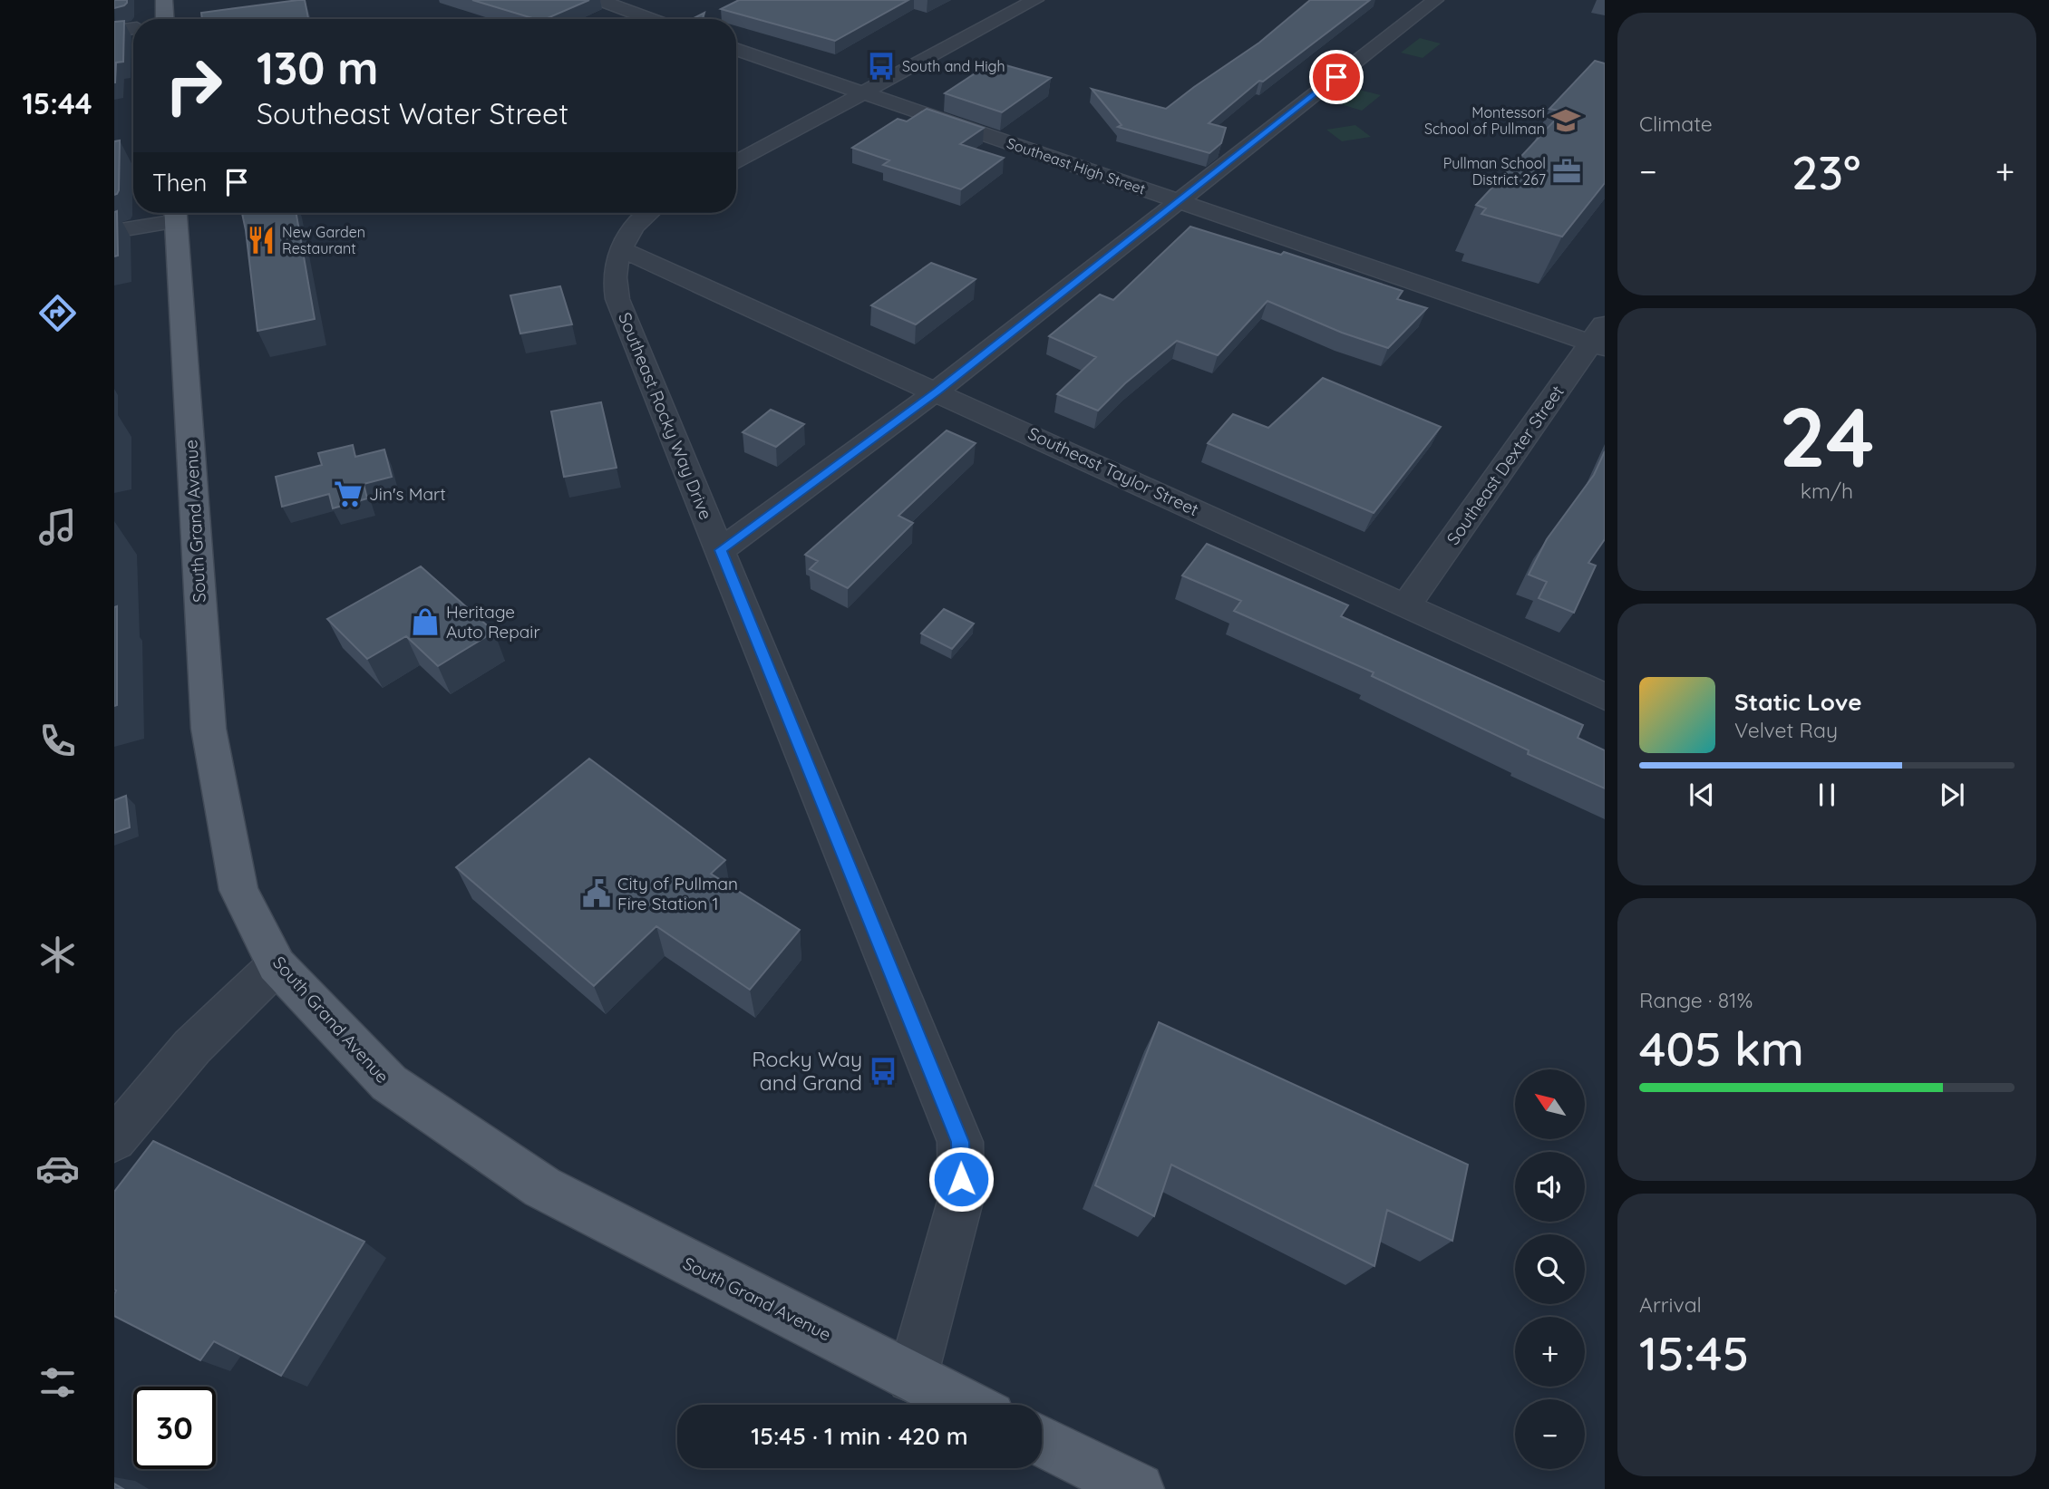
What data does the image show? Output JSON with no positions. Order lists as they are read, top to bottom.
{
  "streets": {
    "main road": ["South Grand Avenue"],
    "street": [
      "Southeast High Street",
      "Southeast Rocky Way Drive",
      "Southeast Dexter Street",
      "Southeast Taylor Street"
    ]
  },
  "crossings": [
    ["Southeast High Street", "Southeast Dexter Street"],
    ["Southeast Rocky Way Drive", "Southeast Taylor Street"],
    ["Southeast Rocky Way Drive", "South Grand Avenue"],
    ["Southeast Dexter Street", "Southeast Taylor Street"]
  ],
  "places": {
    "bus stop": ["South and High", "Rocky Way and Grand"],
    "school or university": ["Montessori School of Pullman"],
    "office": ["Pullman School District 267"],
    "restaurant": ["New Garden Restaurant"],
    "supermarket": ["Jin's Mart"],
    "shop": ["Heritage Auto Repair"],
    "public building": ["City of Pullman Fire Station 1"]
  },
  "north": "top left",
  "page": {
    "tabs": "15:44",
    "tile": [
      "Climate",
      ["24", "km/h"],
      ["Range · 81%", "405 km"],
      ["Arrival", "15:45"]
    ],
    "turn": ["130 m", "Southeast Water Street"],
    "heat": ["−", "23°", "+"],
    "then": "Then",
    "song": ["Static Love", "Velvet Ray"],
    "map_buttons": ["+", "−"],
    "limit": "30",
    "trip": "15:45 · 1 min · 420 m"
  }
}
